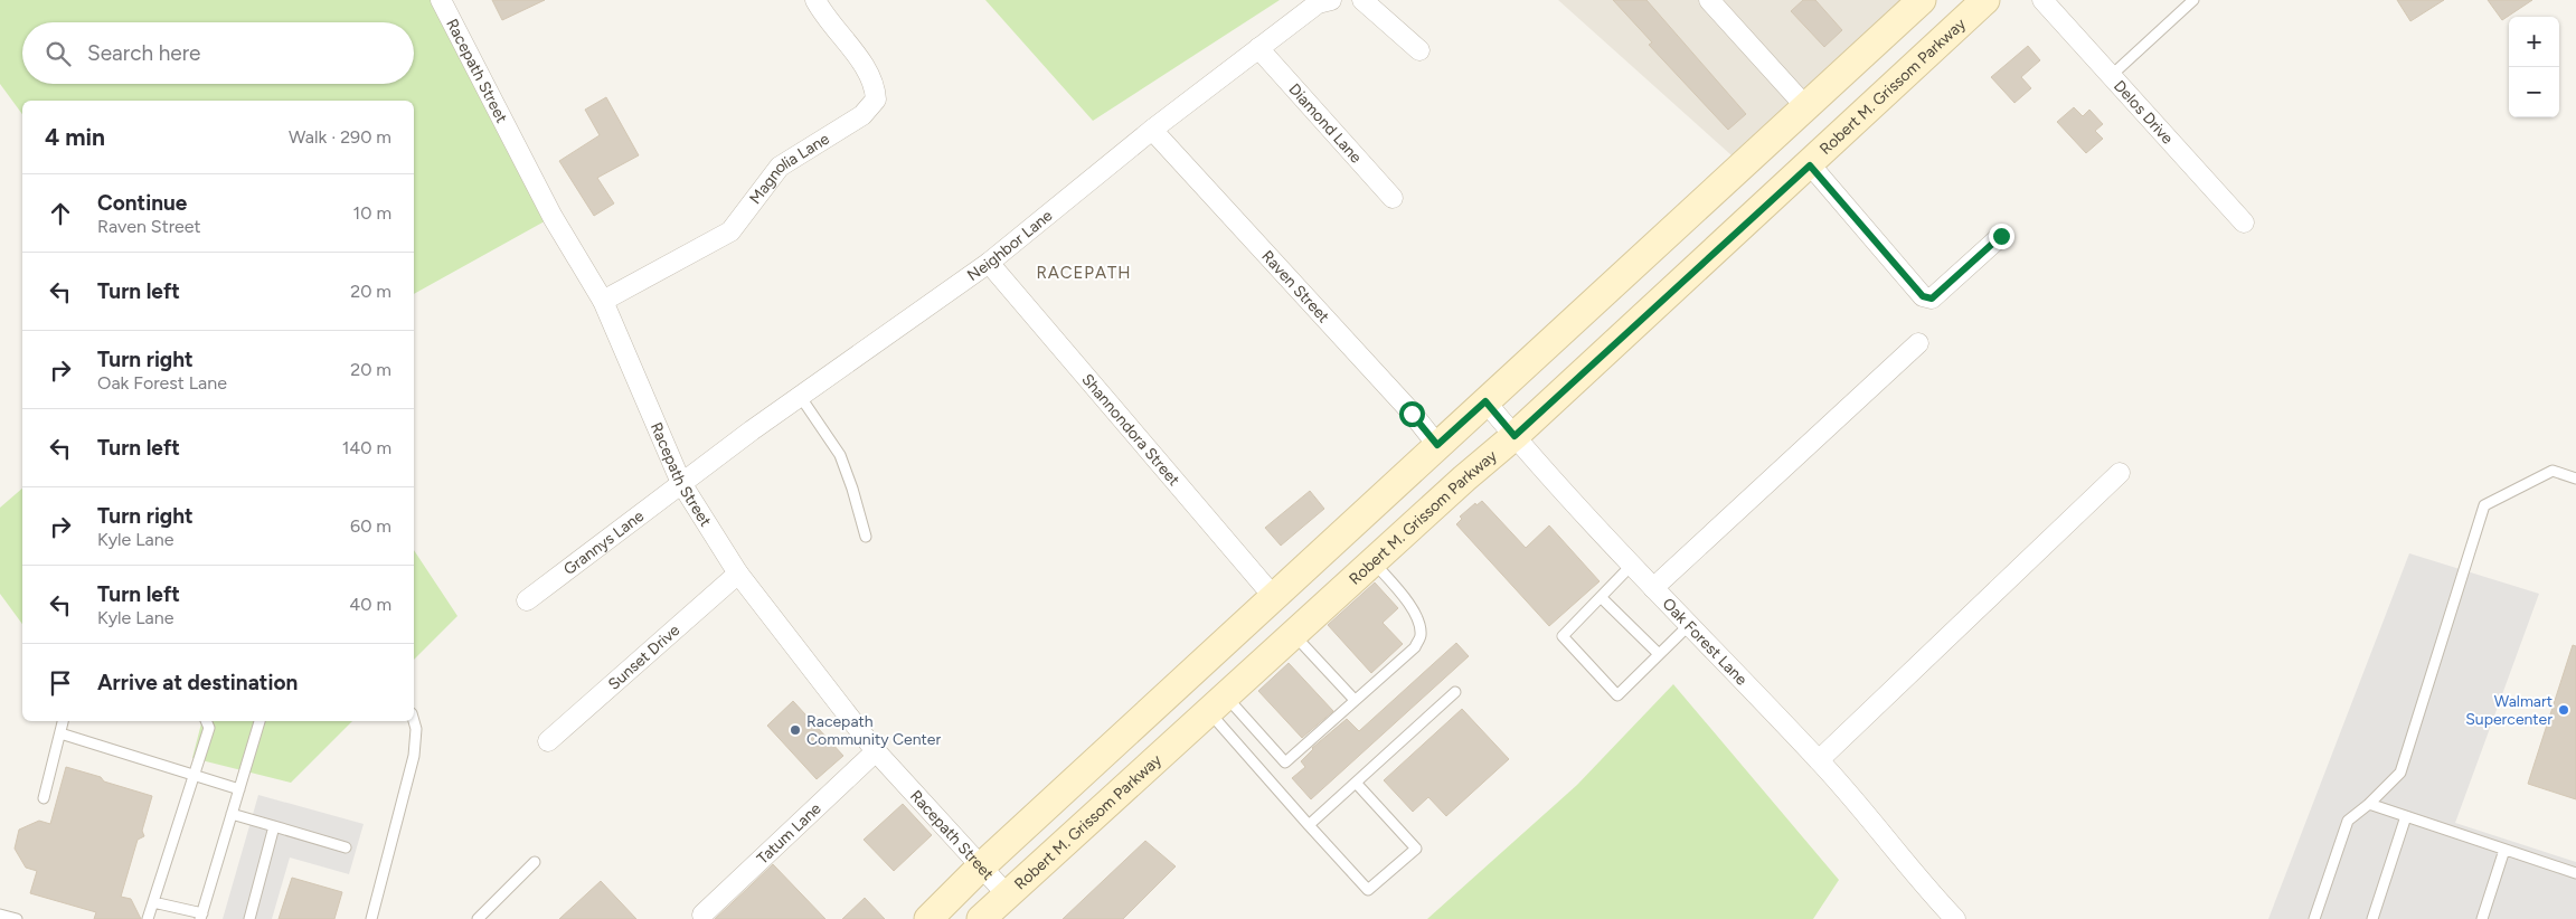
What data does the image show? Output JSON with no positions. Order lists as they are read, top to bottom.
{
  "streets": {
    "main road": ["Robert M. Grissom Parkway"],
    "street": [
      "Racepath Street",
      "Delos Drive",
      "Diamond Lane",
      "Magnolia Lane",
      "Neighbor Lane",
      "Raven Street",
      "Shannondora Street",
      "Grannys Lane",
      "Oak Forest Lane",
      "Sunset Drive",
      "Tatum Lane"
    ]
  },
  "crossings": [
    ["Racepath Street", "Robert M. Grissom Parkway"],
    ["Racepath Street", "Magnolia Lane"],
    ["Racepath Street", "Neighbor Lane"],
    ["Racepath Street", "Grannys Lane"],
    ["Racepath Street", "Sunset Drive"],
    ["Racepath Street", "Tatum Lane"],
    ["Robert M. Grissom Parkway", "Oak Forest Lane"],
    ["Diamond Lane", "Neighbor Lane"],
    ["Neighbor Lane", "Raven Street"],
    ["Neighbor Lane", "Shannondora Street"],
    ["Neighbor Lane", "Grannys Lane"]
  ],
  "districts": ["RACEPATH"],
  "places": ["Walmart Supercenter", "Racepath Community Center"],
  "page": {
    "map_buttons": ["+", "−"],
    "search": "Search here",
    "heading": ["4 min", "Walk · 290 m"],
    "list": [
      ["Continue", "Raven Street", "10 m"],
      ["Turn left", "20 m"],
      ["Turn right", "Oak Forest Lane", "20 m"],
      ["Turn left", "140 m"],
      ["Turn right", "Kyle Lane", "60 m"],
      ["Turn left", "Kyle Lane", "40 m"],
      "Arrive at destination"
    ]
  }
}
